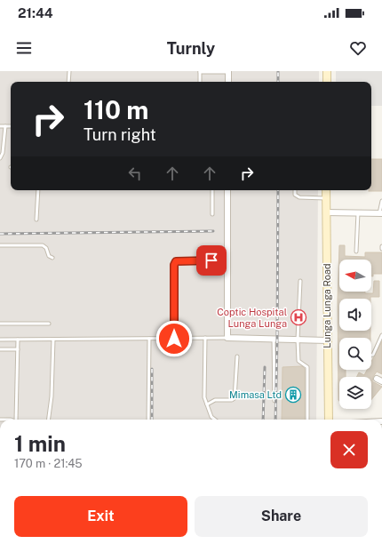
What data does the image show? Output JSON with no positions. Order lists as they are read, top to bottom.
{
  "streets": {
    "main road": ["Lunga Lunga Road"]
  },
  "places": {
    "hospital": ["Coptic Hospital Lunga Lunga"],
    "building": ["Mimasa Ltd"]
  },
  "north": "left",
  "page": {
    "status": "21:44",
    "header": "Turnly",
    "turn": ["110 m", "Turn right"],
    "heading": ["1 min", "170 m · 21:45"],
    "buttons": ["Exit", "Share"]
  }
}
